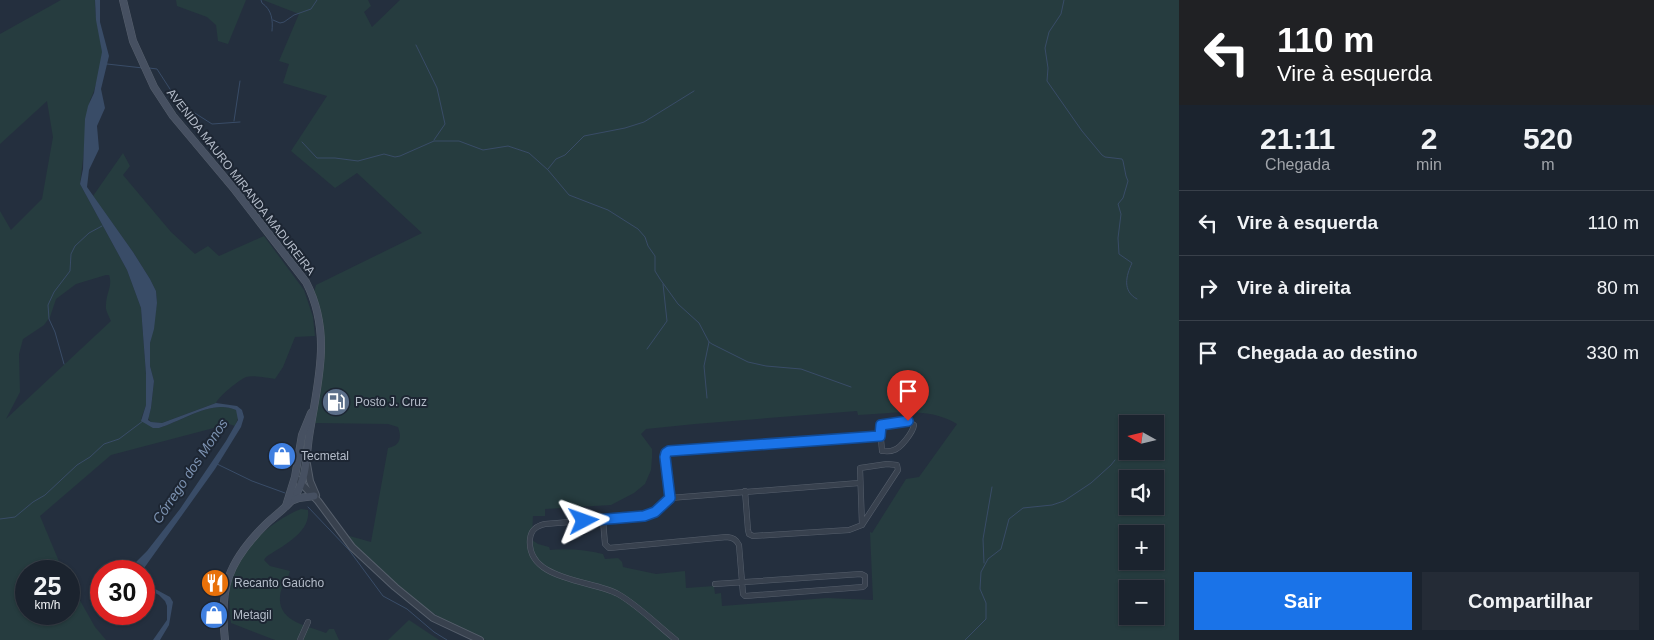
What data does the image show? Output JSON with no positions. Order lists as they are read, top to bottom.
{
  "streets": {
    "main road": ["AVENIDA MAURO MIRANDA MADUREIRA"]
  },
  "water": ["Córrego dos Monos"],
  "places": {
    "fuel station": ["Posto J. Cruz"],
    "shop": ["Tecmetal", "Metagil"],
    "restaurant": ["Recanto Gaúcho"]
  },
  "north": "left",
  "page": {
    "turn": ["110 m", "Vire à esquerda"],
    "eta": [
      "21:11",
      "Chegada",
      "2",
      "min",
      "520",
      "m"
    ],
    "list": [
      {
        "name": "Vire à esquerda",
        "value": "110 m"
      },
      {
        "name": "Vire à direita",
        "value": "80 m"
      },
      {
        "name": "Chegada ao destino",
        "value": "330 m"
      }
    ],
    "map_buttons": ["+", "−"],
    "speed": "25 km/h",
    "limit": "30",
    "buttons": ["Sair", "Compartilhar"]
  }
}
